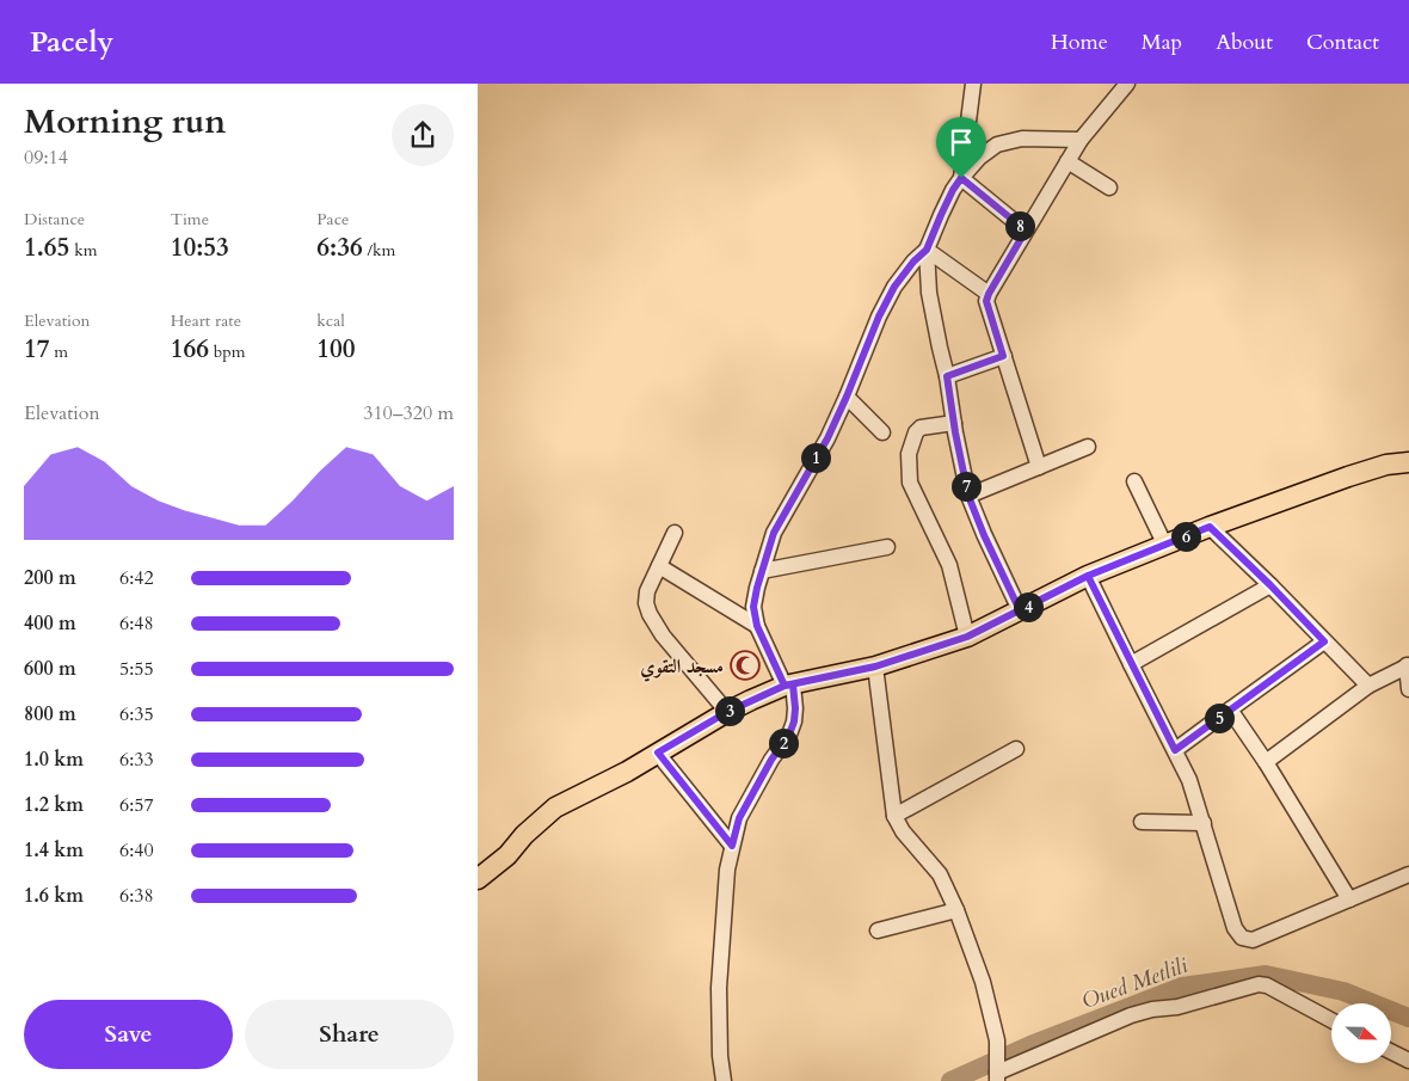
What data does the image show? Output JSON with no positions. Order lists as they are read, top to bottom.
{
  "water": ["Oued Metlili"],
  "places": {
    "mosque": ["مسجد التقوي"]
  },
  "north": "right",
  "page": {
    "header": "Pacely",
    "nav": [
      "Home",
      "Map",
      "About",
      "Contact"
    ],
    "heading": ["Morning run", "09:14"],
    "stats": [
      ["Distance", "1.65 km"],
      ["Time", "10:53"],
      ["Pace", "6:36 /km"],
      ["Elevation", "17 m"],
      ["Heart rate", "166 bpm"],
      ["kcal", "100"]
    ],
    "pins": [
      "8",
      "1",
      "7",
      "6",
      "4",
      "3",
      "5",
      "2"
    ],
    "chart": ["Elevation", "310–320 m"],
    "list": [
      {
        "name": "200 m",
        "note": "6:42"
      },
      {
        "name": "400 m",
        "note": "6:48"
      },
      {
        "name": "600 m",
        "note": "5:55"
      },
      {
        "name": "800 m",
        "note": "6:35"
      },
      {
        "name": "1.0 km",
        "note": "6:33"
      },
      {
        "name": "1.2 km",
        "note": "6:57"
      },
      {
        "name": "1.4 km",
        "note": "6:40"
      },
      {
        "name": "1.6 km",
        "note": "6:38"
      }
    ],
    "buttons": ["Save", "Share"]
  }
}
